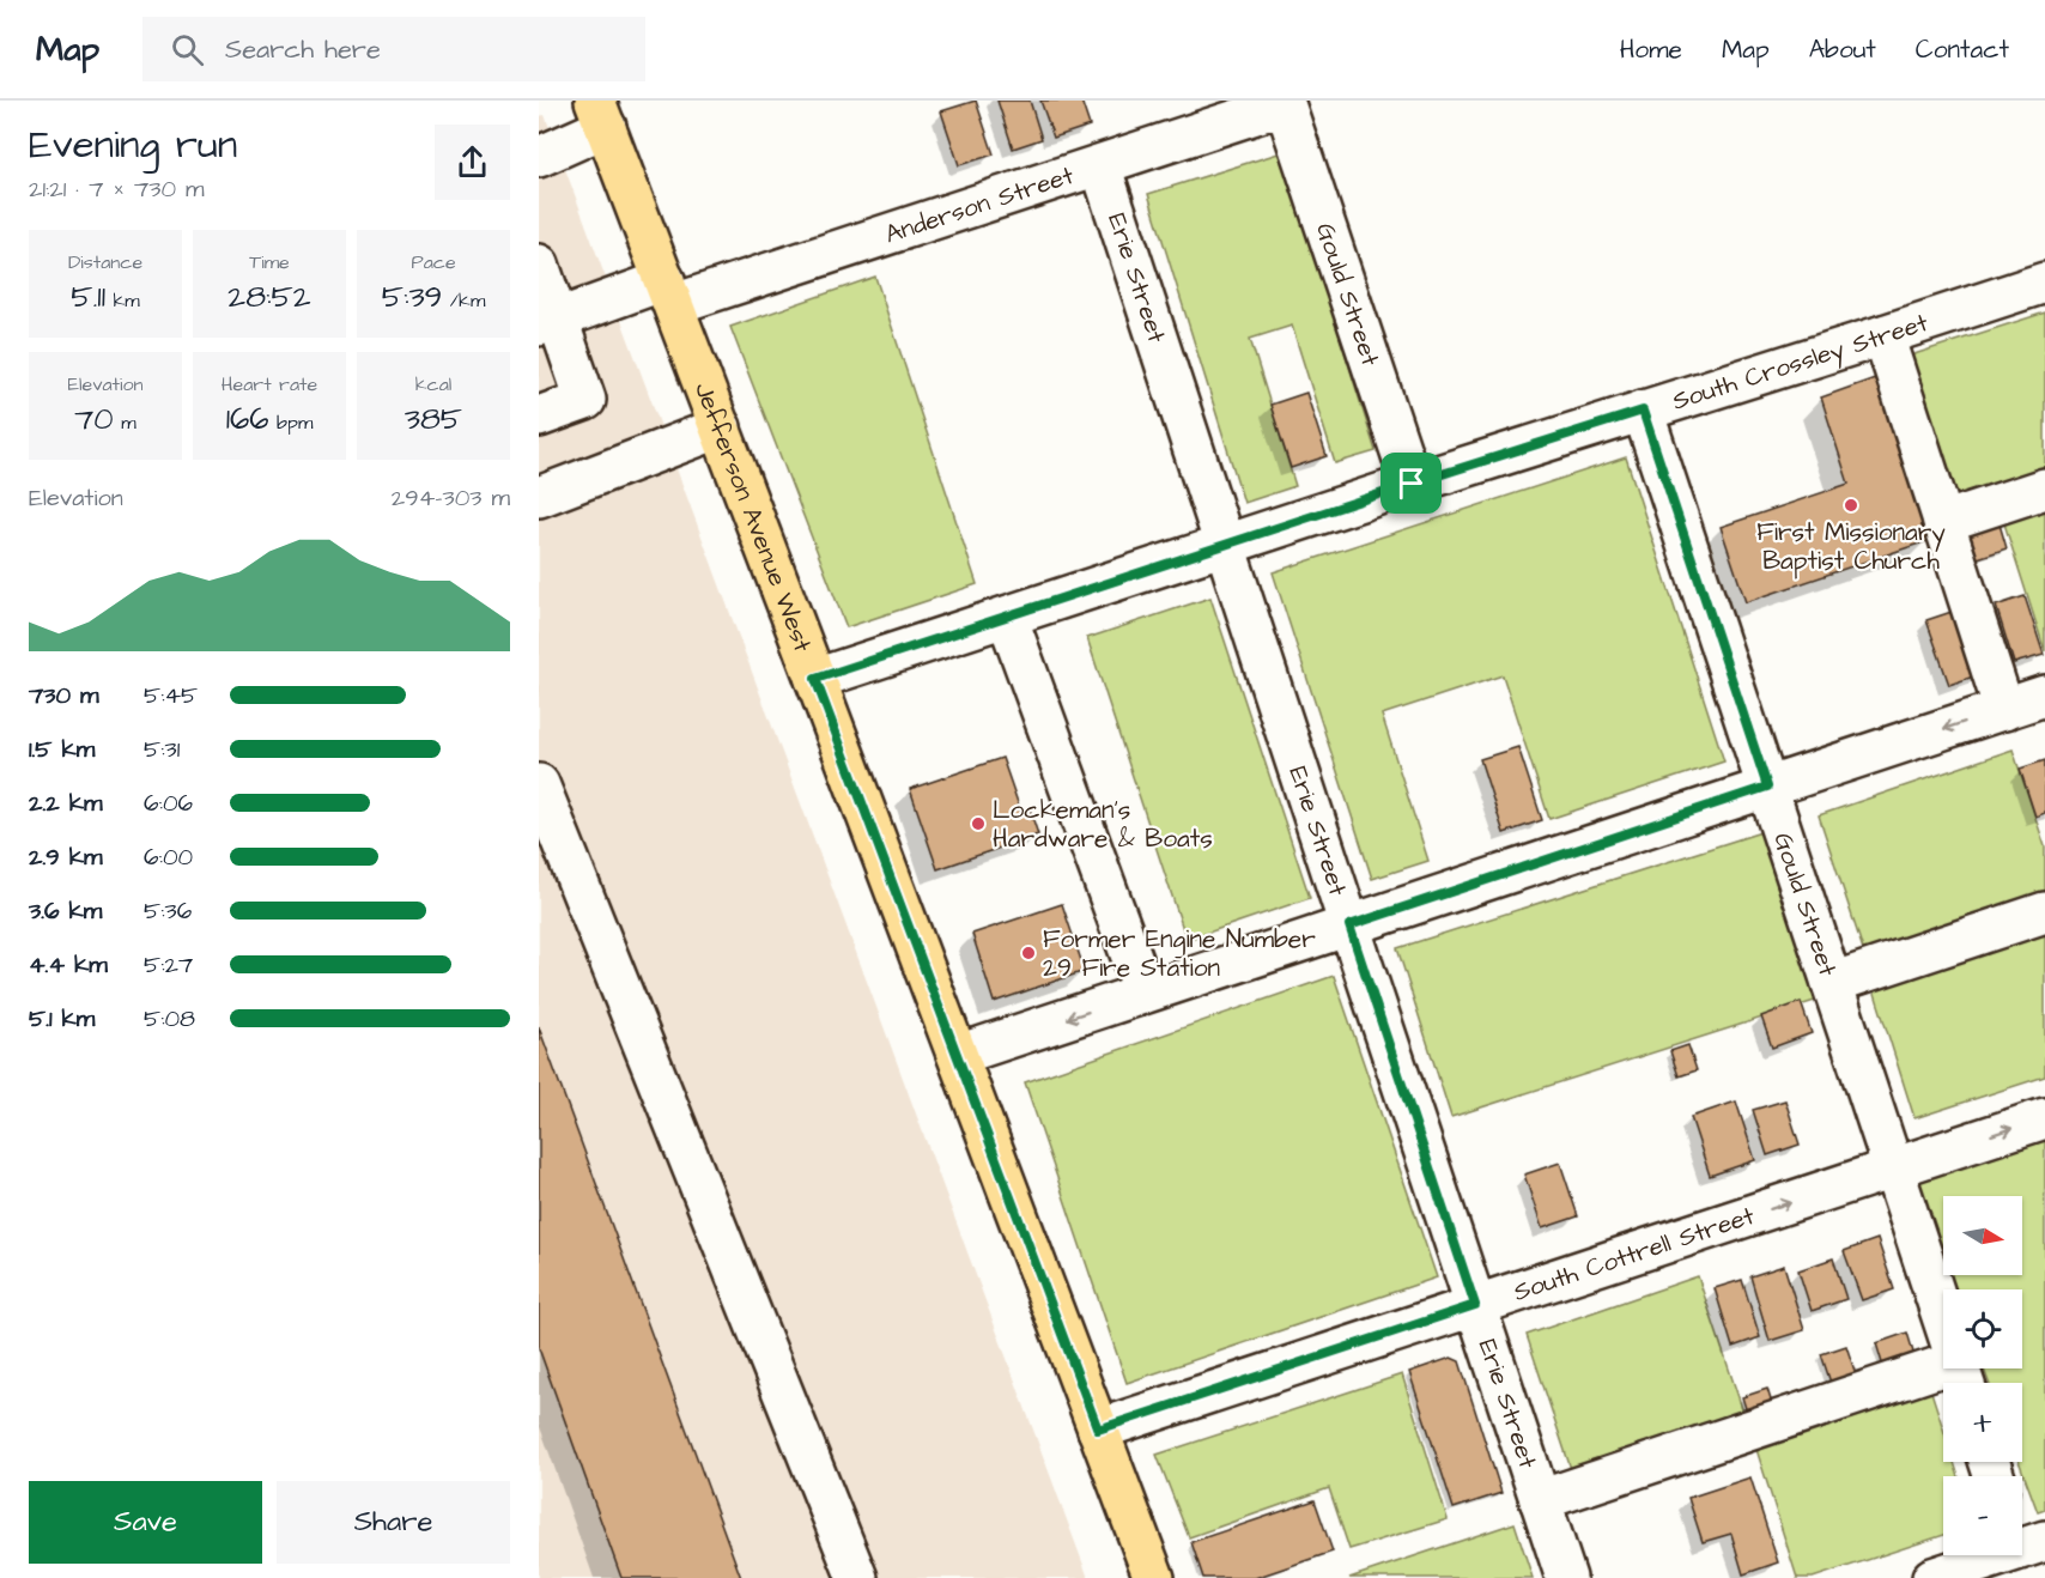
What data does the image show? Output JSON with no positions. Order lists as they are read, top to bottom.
{
  "streets": {
    "main road": ["Jefferson Avenue West"],
    "street": [
      "Anderson Street",
      "Erie Street",
      "Gould Street",
      "South Crossley Street",
      "South Cottrell Street"
    ]
  },
  "crossings": [
    ["Anderson Street", "Erie Street"],
    ["Anderson Street", "Gould Street"],
    ["Anderson Street", "Jefferson Avenue West"],
    ["Erie Street", "South Crossley Street"],
    ["Erie Street", "South Cottrell Street"],
    ["Gould Street", "South Crossley Street"],
    ["Gould Street", "South Cottrell Street"],
    ["South Crossley Street", "Jefferson Avenue West"],
    ["Jefferson Avenue West", "South Cottrell Street"]
  ],
  "places": ["First Missionary Baptist Church", "Lockeman's Hardware & Boats", "Former Engine Number 29 Fire Station"],
  "north": "right",
  "page": {
    "header": "Map",
    "search": "Search here",
    "nav": [
      "Home",
      "Map",
      "About",
      "Contact"
    ],
    "heading": ["Evening run", "21:21 · 7 × 730 m"],
    "stats": [
      ["Distance", "5.11 km"],
      ["Time", "28:52"],
      ["Pace", "5:39 /km"],
      ["Elevation", "70 m"],
      ["Heart rate", "166 bpm"],
      ["kcal", "385"]
    ],
    "chart": ["Elevation", "294–303 m"],
    "list": [
      {
        "name": "730 m",
        "note": "5:45"
      },
      {
        "name": "1.5 km",
        "note": "5:31"
      },
      {
        "name": "2.2 km",
        "note": "6:06"
      },
      {
        "name": "2.9 km",
        "note": "6:00"
      },
      {
        "name": "3.6 km",
        "note": "5:36"
      },
      {
        "name": "4.4 km",
        "note": "5:27"
      },
      {
        "name": "5.1 km",
        "note": "5:08"
      }
    ],
    "map_buttons": ["+", "−"],
    "buttons": ["Save", "Share"]
  }
}
